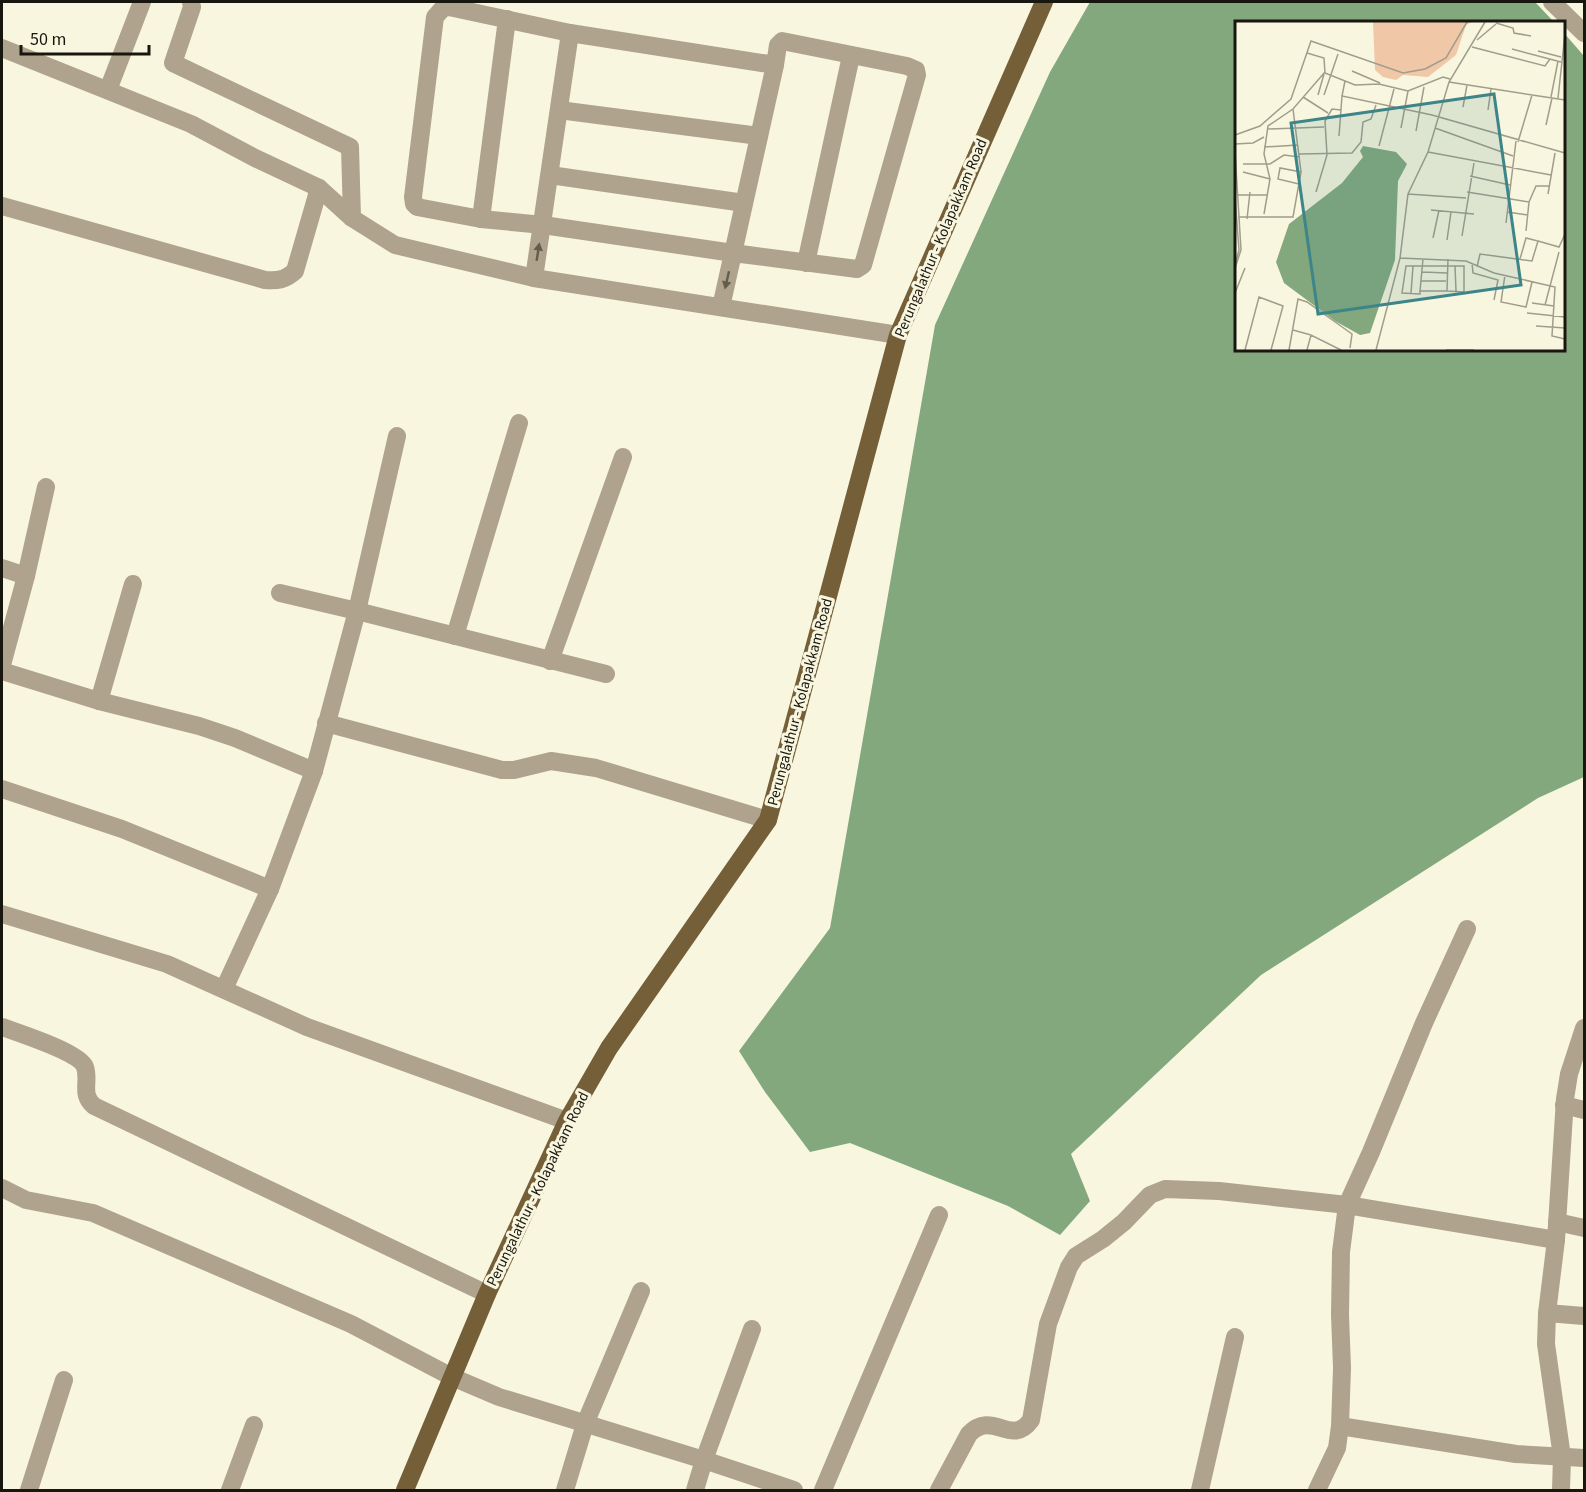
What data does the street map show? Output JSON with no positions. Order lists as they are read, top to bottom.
{
  "streets": {
    "main road": ["Perungalathur - Kolapakkam Road"]
  },
  "scale_bar": "50 m"
}
